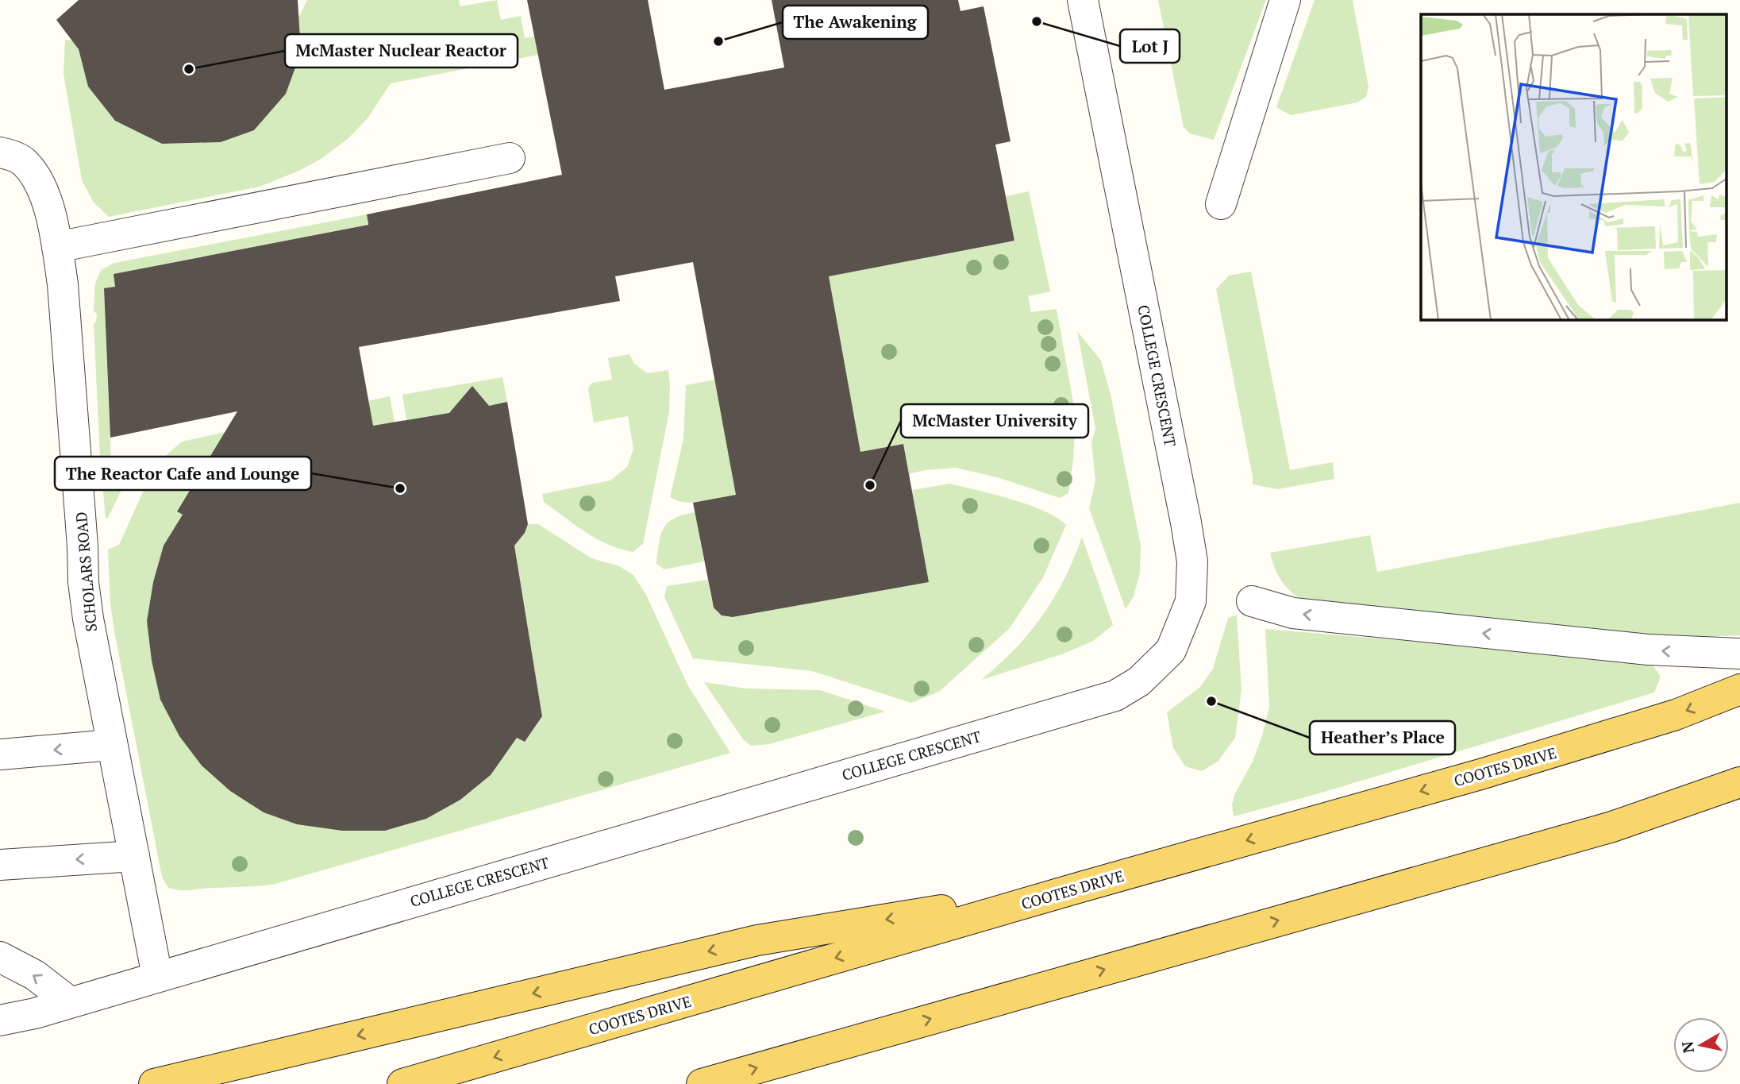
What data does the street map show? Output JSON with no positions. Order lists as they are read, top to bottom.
{
  "streets": {
    "main road": ["COOTES DRIVE"],
    "lane": ["COLLEGE CRESCENT", "SCHOLARS ROAD"]
  },
  "crossings": [
    ["COLLEGE CRESCENT", "SCHOLARS ROAD"]
  ],
  "places": [
    "Lot J",
    "The Awakening",
    "McMaster Nuclear Reactor",
    "McMaster University",
    "The Reactor Cafe and Lounge",
    "Heather’s Place"
  ],
  "north": "left"
}
